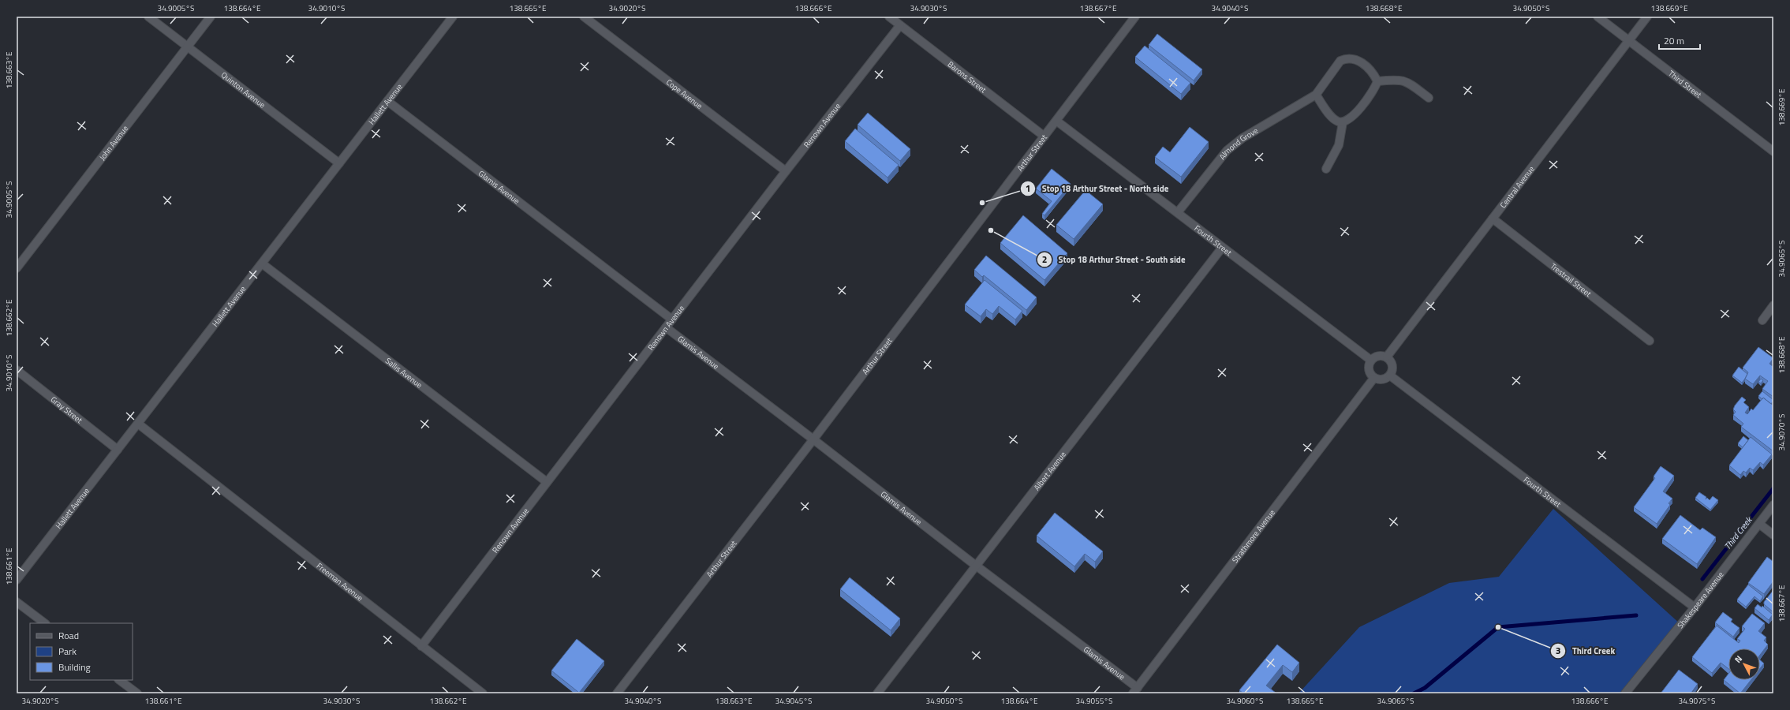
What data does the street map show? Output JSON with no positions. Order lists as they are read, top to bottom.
{
  "streets": {
    "street": [
      "Barons Street",
      "Third Street",
      "Quinton Avenue",
      "Cope Avenue",
      "Hallett Avenue",
      "Renown Avenue",
      "John Avenue",
      "Almond Grove",
      "Arthur Street",
      "Central Avenue",
      "Glamis Avenue",
      "Fourth Street",
      "Trestrail Street",
      "Sallis Avenue",
      "Gray Street",
      "Albert Avenue",
      "Strathmore Avenue",
      "Freeman Avenue",
      "Shakespeare Avenue"
    ]
  },
  "crossings": [
    ["Barons Street", "Renown Avenue"],
    ["Barons Street", "Arthur Street"],
    ["Third Street", "Central Avenue"],
    ["Quinton Avenue", "Hallett Avenue"],
    ["Quinton Avenue", "John Avenue"],
    ["Cope Avenue", "Renown Avenue"],
    ["Hallett Avenue", "Glamis Avenue"],
    ["Hallett Avenue", "Sallis Avenue"],
    ["Hallett Avenue", "Gray Street"],
    ["Hallett Avenue", "Freeman Avenue"],
    ["Renown Avenue", "Glamis Avenue"],
    ["Renown Avenue", "Sallis Avenue"],
    ["Renown Avenue", "Freeman Avenue"],
    ["Almond Grove", "Fourth Street"],
    ["Arthur Street", "Glamis Avenue"],
    ["Arthur Street", "Fourth Street"],
    ["Central Avenue", "Fourth Street"],
    ["Central Avenue", "Trestrail Street"],
    ["Central Avenue", "Strathmore Avenue"],
    ["Glamis Avenue", "Albert Avenue"],
    ["Glamis Avenue", "Strathmore Avenue"],
    ["Fourth Street", "Albert Avenue"],
    ["Fourth Street", "Strathmore Avenue"],
    ["Fourth Street", "Shakespeare Avenue"]
  ],
  "water": ["Third Creek"],
  "places": ["Stop 18 Arthur Street - North side", "Stop 18 Arthur Street - South side", "Third Creek"],
  "legend": ["Road", "Park", "Building"],
  "scale_bar": "20 m",
  "north": "top left",
  "coordinates": [
    "34.9005°S",
    "138.664°E",
    "34.9010°S",
    "138.665°E",
    "34.9020°S",
    "138.666°E",
    "34.9030°S",
    "138.667°E",
    "34.9040°S",
    "138.668°E",
    "34.9050°S",
    "138.669°E",
    "138.663°E",
    "34.9065°S",
    "138.662°E",
    "34.9070°S",
    "138.661°E",
    "34.9045°S",
    "34.9055°S",
    "34.9060°S",
    "34.9075°S"
  ]
}
